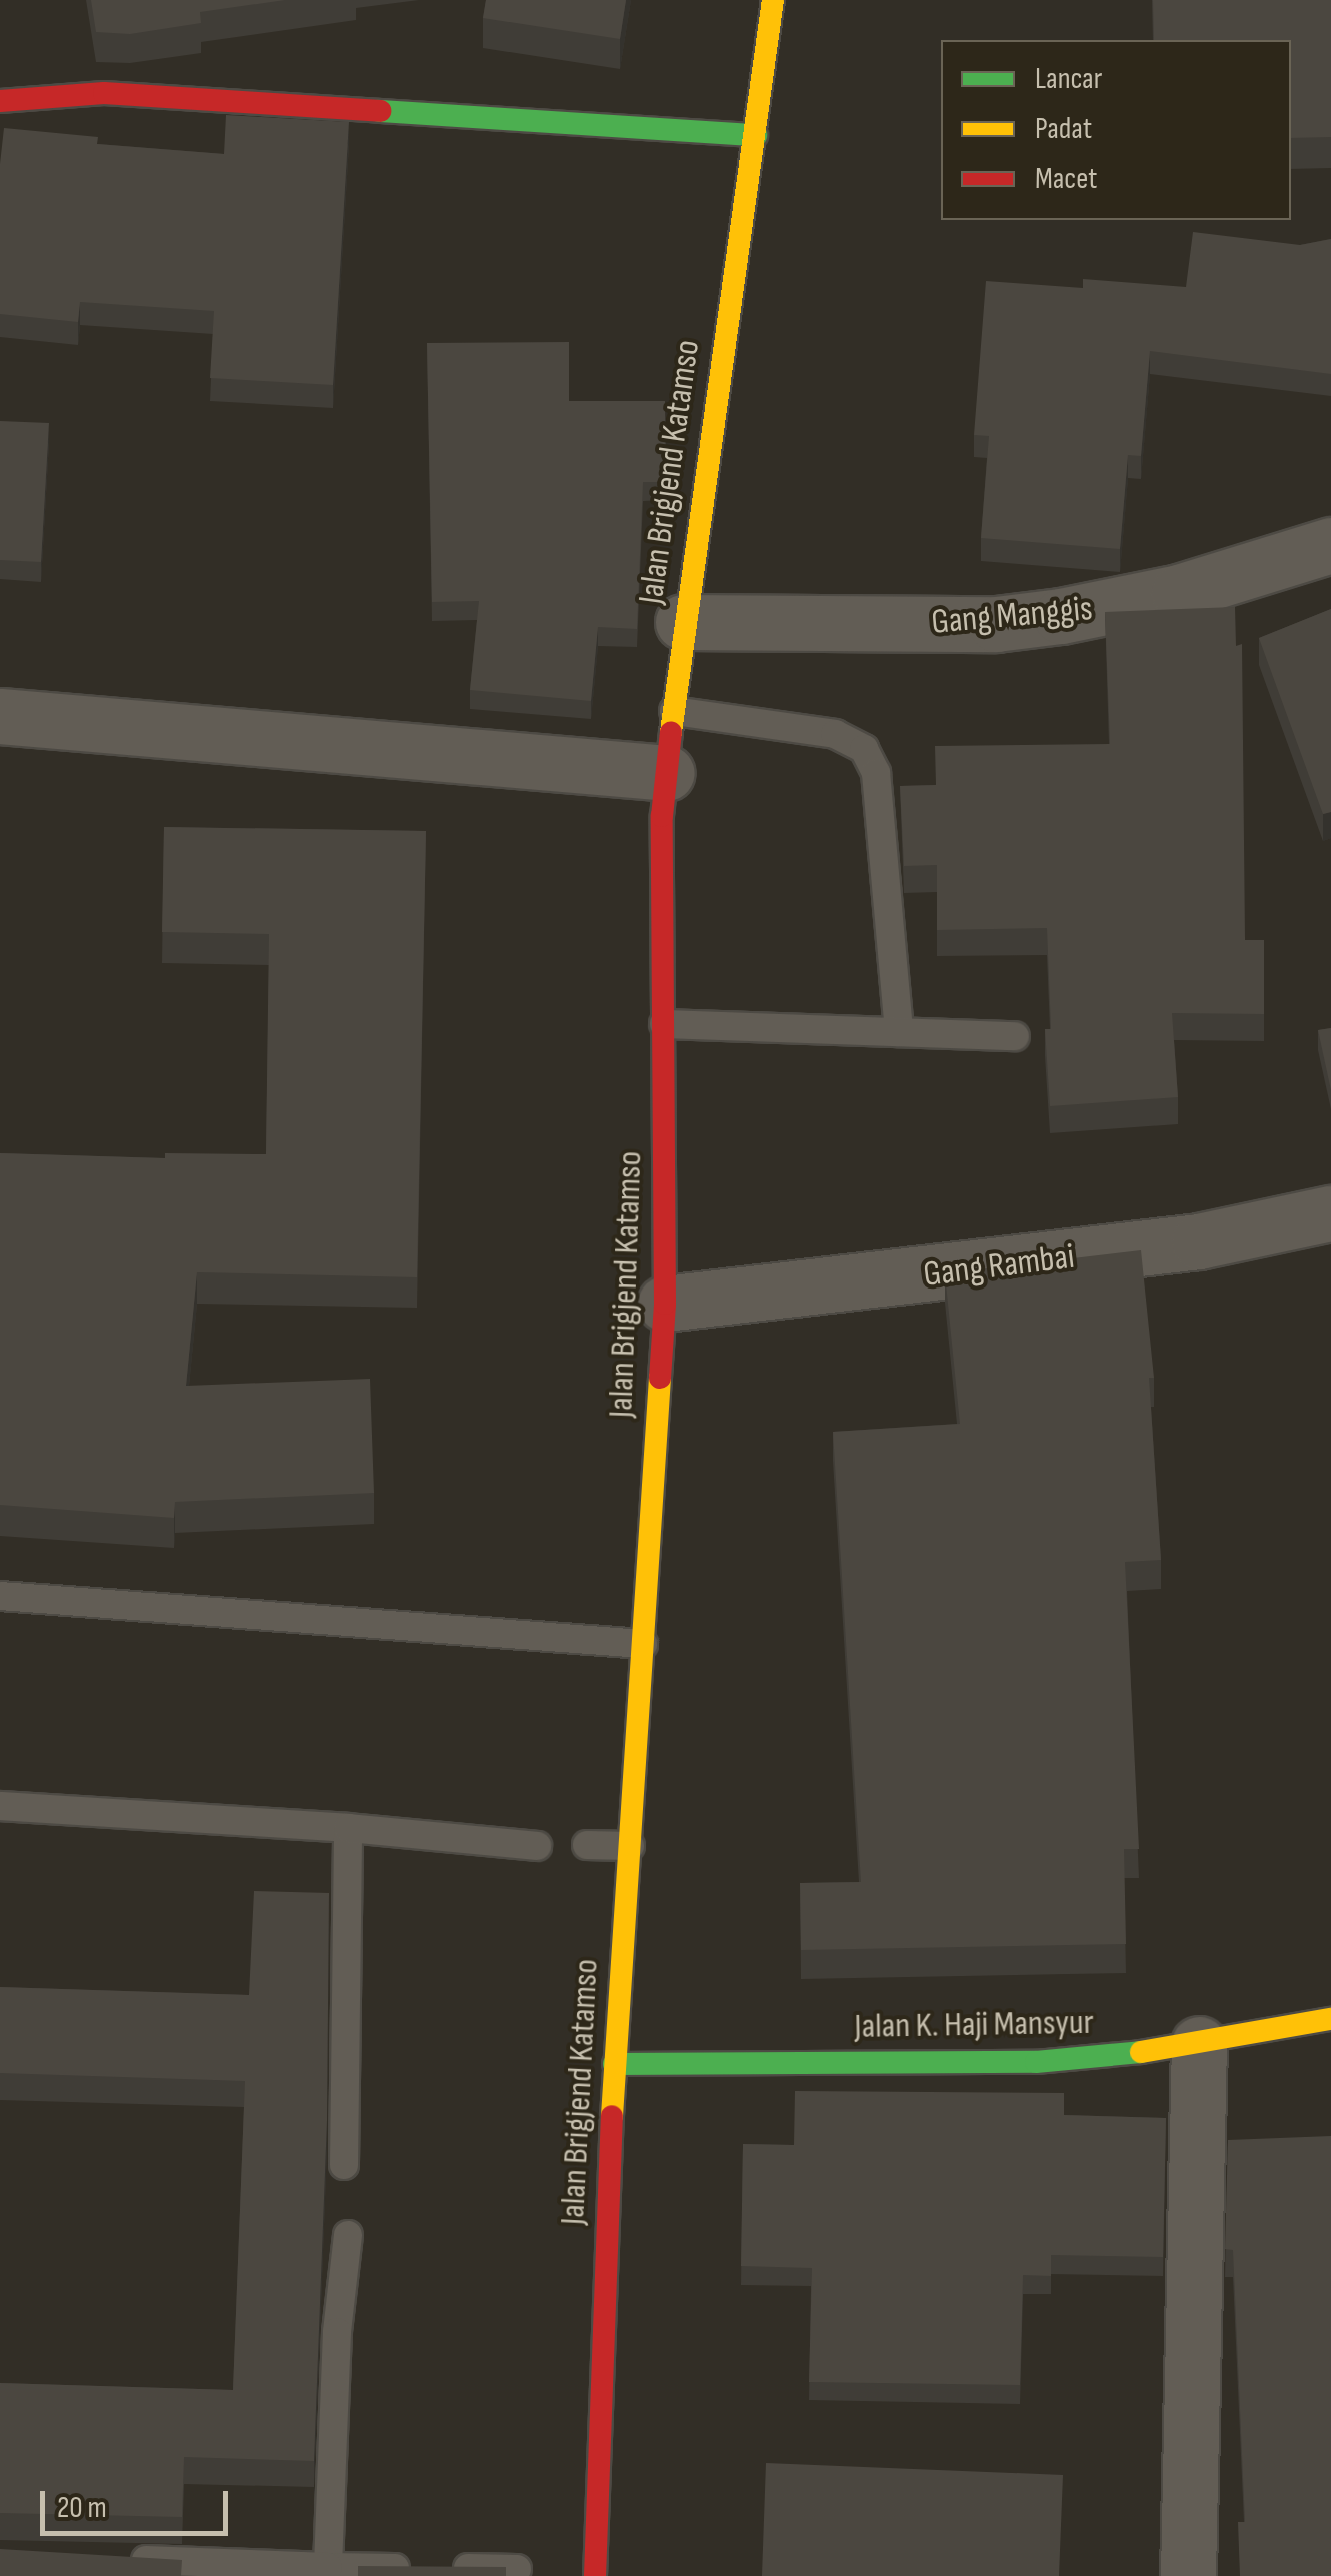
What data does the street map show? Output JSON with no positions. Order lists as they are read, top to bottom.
{
  "streets": {
    "main road": ["Jalan Brigjend Katamso", "Jalan K. Haji Mansyur"],
    "street": ["Gang Manggis", "Gang Rambai"]
  },
  "crossings": [
    ["Jalan Brigjend Katamso", "Gang Manggis"],
    ["Jalan Brigjend Katamso", "Gang Rambai"],
    ["Jalan Brigjend Katamso", "Jalan K. Haji Mansyur"]
  ],
  "legend": ["Lancar", "Padat", "Macet"],
  "scale_bar": "20 m"
}
